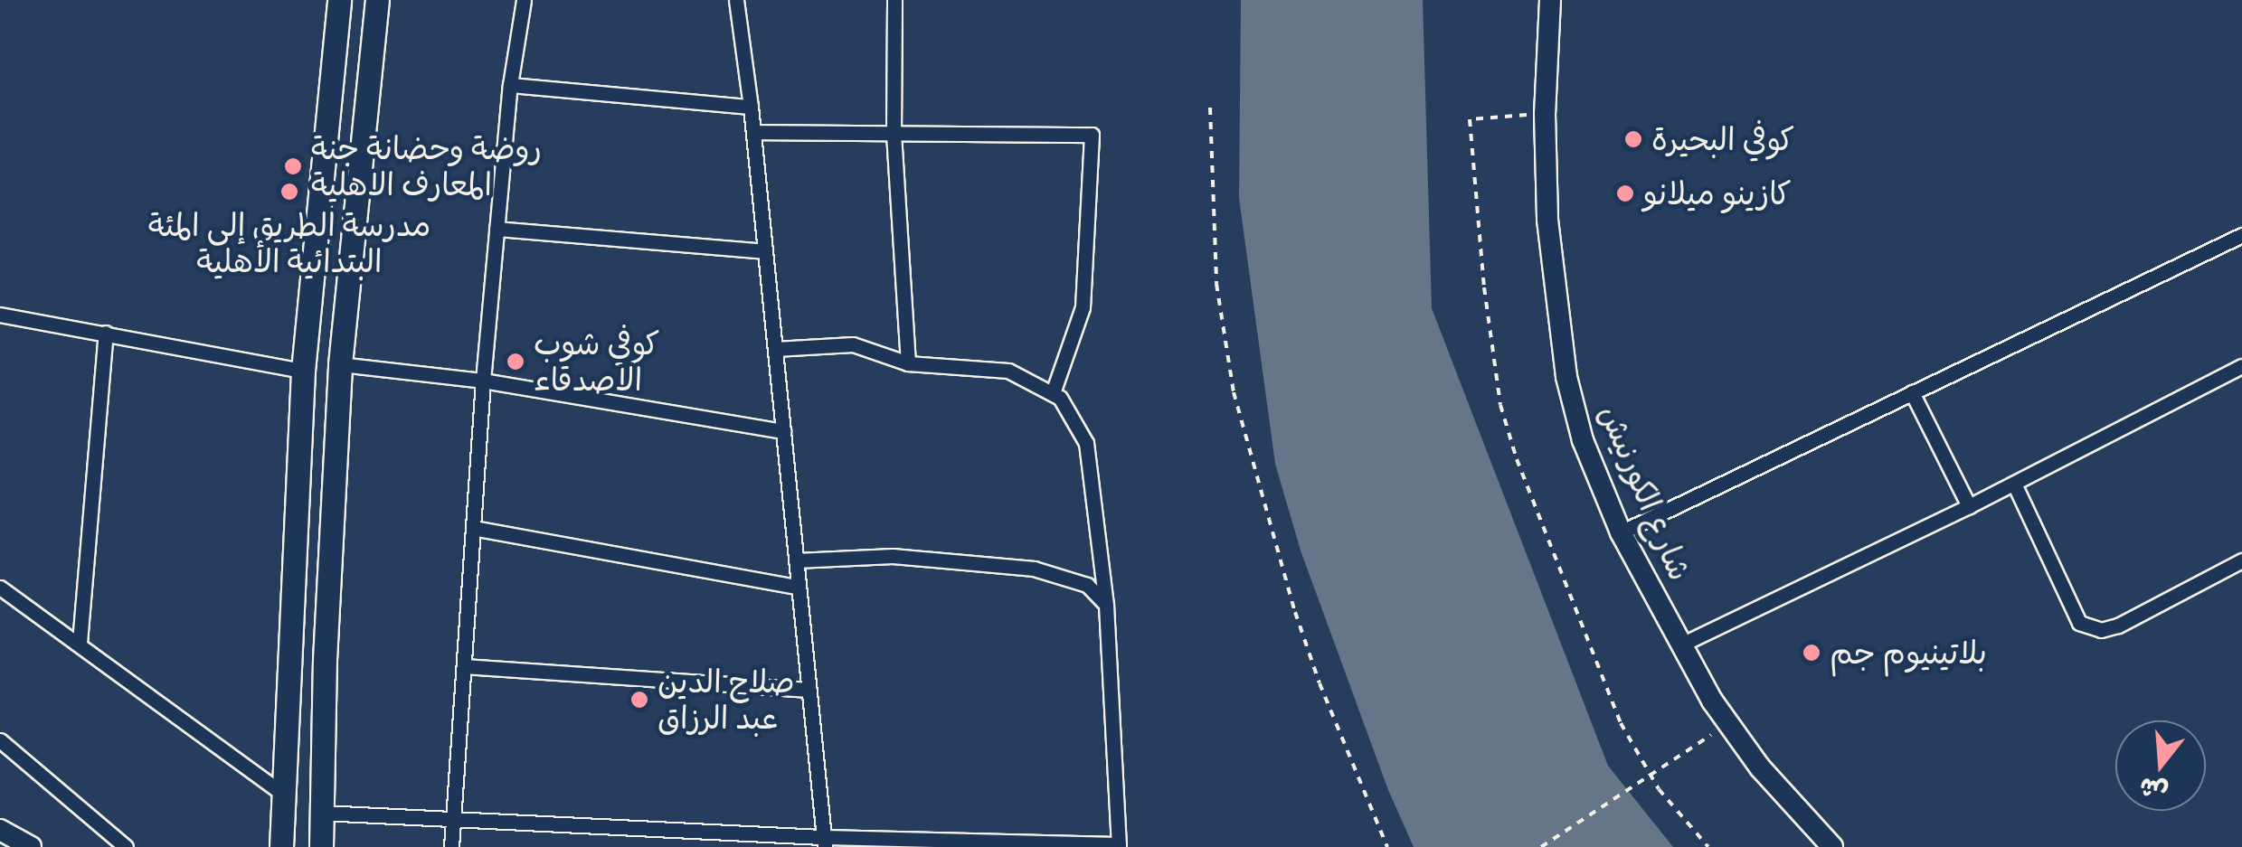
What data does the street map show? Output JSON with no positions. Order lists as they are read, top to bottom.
{
  "streets": {
    "street": ["شارع الكورنيش"]
  },
  "places": [
    "كوفي البحيرة",
    "روضة وحضانة جنة المعارف الاهلية",
    "مدرسة الطريق إلى المئة البتدائية الأهلية",
    "كازينو ميلانو",
    "كوفي شوب الاصدقاء",
    "بلاتينيوم جم",
    "صلاح الدين عبد الرزاق"
  ],
  "north": "bottom"
}
